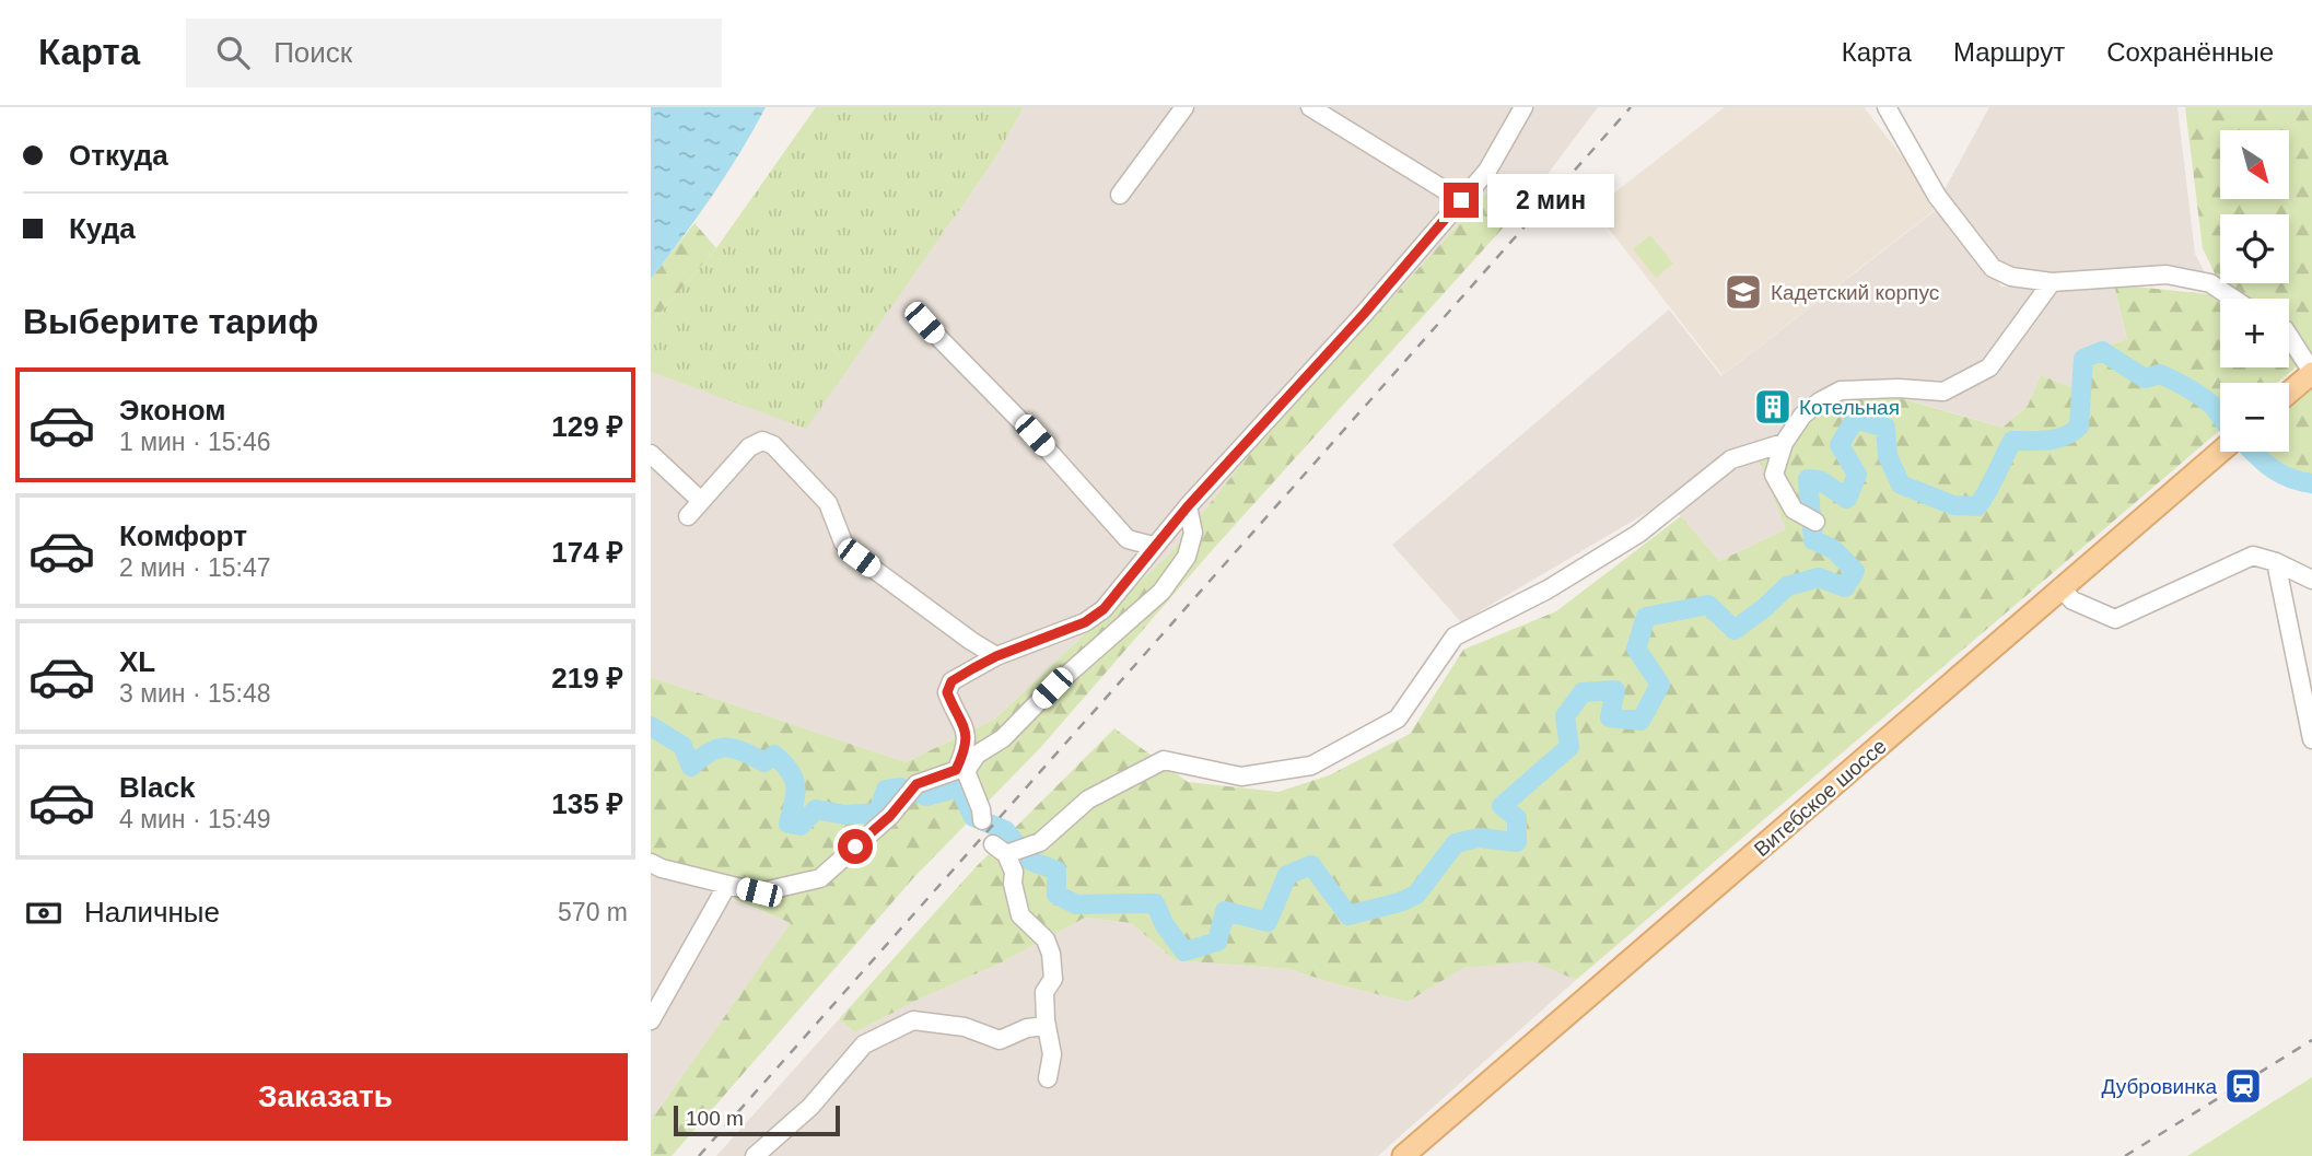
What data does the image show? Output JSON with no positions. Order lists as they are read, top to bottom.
{
  "streets": {
    "main road": ["Витебское шоссе"]
  },
  "places": {
    "school or university": ["Кадетский корпус"],
    "building": ["Котельная"],
    "station": ["Дубровинка"]
  },
  "scale_bar": "100 m",
  "north": "bottom right",
  "page": {
    "header": "Карта",
    "search": "Поиск",
    "nav": ["Карта", "Маршрут", "Сохранённые"],
    "banner": ["Откуда", "Куда"],
    "map_buttons": ["+", "−"],
    "bubble": "2 мин",
    "heading": "Выберите тариф",
    "list": [
      {
        "name": "Эконом",
        "note": "1 мин · 15:46",
        "value": "129 ₽"
      },
      {
        "name": "Комфорт",
        "note": "2 мин · 15:47",
        "value": "174 ₽"
      },
      {
        "name": "XL",
        "note": "3 мин · 15:48",
        "value": "219 ₽"
      },
      {
        "name": "Black",
        "note": "4 мин · 15:49",
        "value": "135 ₽"
      }
    ],
    "pay": ["Наличные", "570 m"],
    "buttons": "Заказать",
    "scale": "100 m"
  }
}
